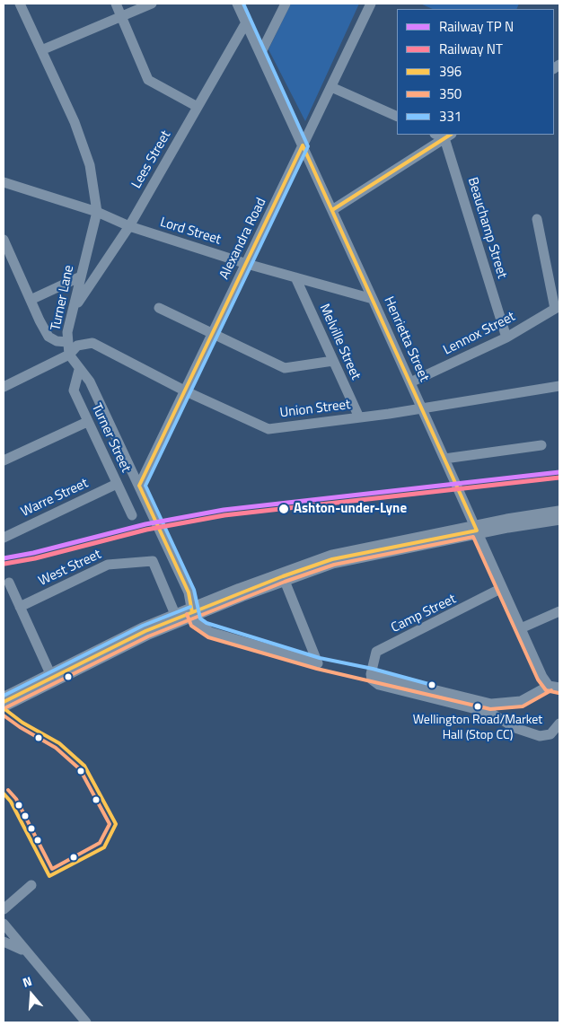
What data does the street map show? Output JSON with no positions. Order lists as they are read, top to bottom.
{
  "streets": {
    "street": [
      "Lees Street",
      "Beauchamp Street",
      "Lord Street",
      "Alexandra Road",
      "Turner Lane",
      "Lennox Street",
      "Henrietta Street",
      "Melville Street",
      "Union Street",
      "Turner Street",
      "Warre Street",
      "West Street",
      "Camp Street"
    ]
  },
  "crossings": [
    ["Lees Street", "Lord Street"],
    ["Lees Street", "Turner Lane"],
    ["Lees Street", "Henrietta Street"],
    ["Beauchamp Street", "Lennox Street"],
    ["Lord Street", "Alexandra Road"],
    ["Lord Street", "Turner Lane"],
    ["Lord Street", "Henrietta Street"],
    ["Lord Street", "Melville Street"],
    ["Alexandra Road", "Turner Lane"],
    ["Alexandra Road", "Henrietta Street"],
    ["Alexandra Road", "Union Street"],
    ["Turner Lane", "Union Street"],
    ["Turner Lane", "Turner Street"],
    ["Turner Lane", "West Street"],
    ["Lennox Street", "Henrietta Street"],
    ["Henrietta Street", "Union Street"],
    ["Henrietta Street", "Camp Street"],
    ["Melville Street", "Union Street"],
    ["Turner Street", "Warre Street"]
  ],
  "places": ["Ashton-under-Lyne", "Wellington Road/Market Hall (Stop CC)"],
  "lines": [
    "transit line 331",
    "transit line 396",
    "rail line NT",
    "transit line 350"
  ],
  "legend": [
    "Railway TP N",
    "Railway NT",
    "396",
    "350",
    "331"
  ],
  "north": "top"
}
